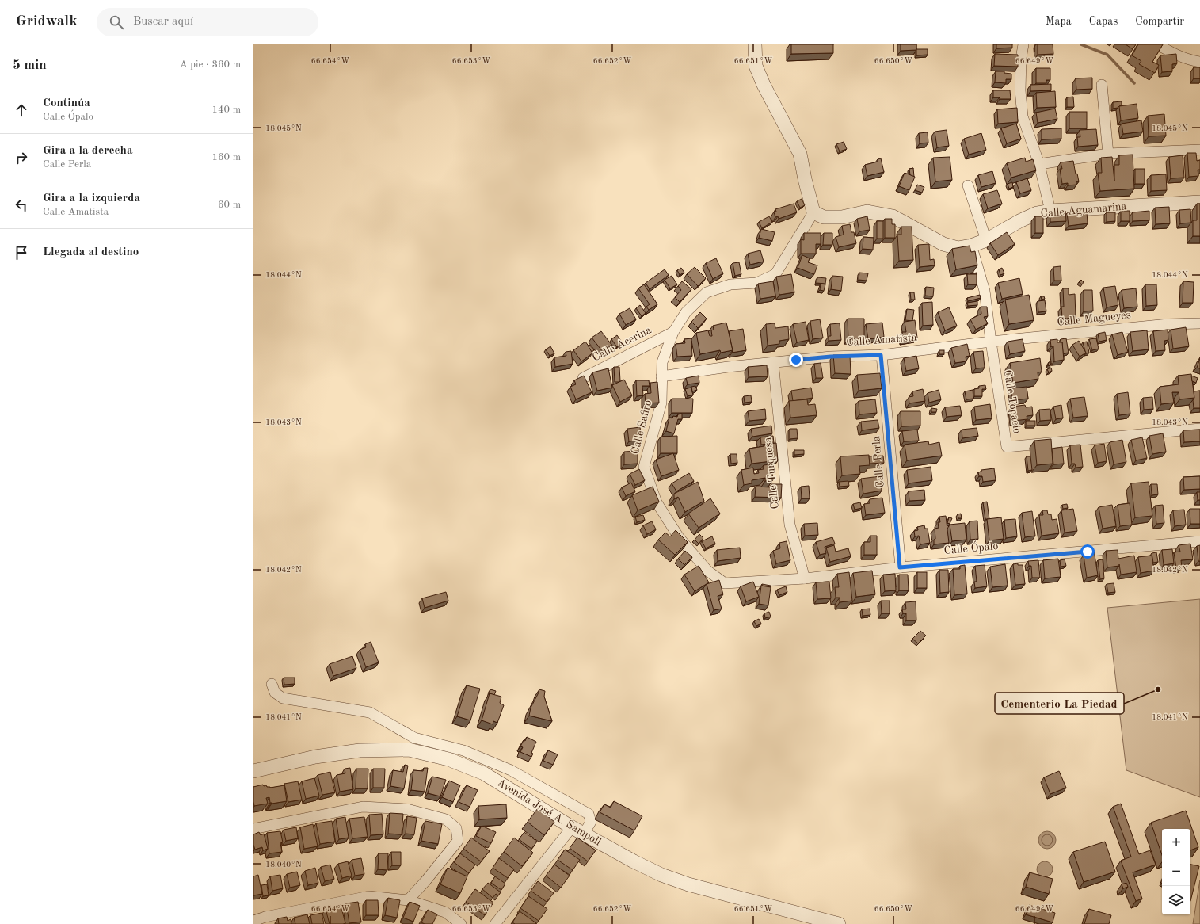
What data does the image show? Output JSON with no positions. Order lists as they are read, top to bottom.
{
  "streets": {
    "street": [
      "Calle Aguamarina",
      "Calle Magueyes",
      "Calle Amatista",
      "Calle Acerina",
      "Calle Topacio",
      "Calle Safiro",
      "Calle Perla",
      "Calle Turquesa",
      "Calle Ópalo",
      "Avenida José A. Sampoll"
    ]
  },
  "crossings": [
    ["Calle Aguamarina", "Calle Topacio"],
    ["Calle Aguamarina", "Calle Safiro"],
    ["Calle Magueyes", "Calle Amatista"],
    ["Calle Magueyes", "Calle Topacio"],
    ["Calle Amatista", "Calle Topacio"],
    ["Calle Amatista", "Calle Safiro"],
    ["Calle Amatista", "Calle Perla"],
    ["Calle Amatista", "Calle Turquesa"],
    ["Calle Acerina", "Calle Safiro"],
    ["Calle Safiro", "Calle Ópalo"],
    ["Calle Perla", "Calle Ópalo"],
    ["Calle Turquesa", "Calle Ópalo"]
  ],
  "places": ["Cementerio La Piedad"],
  "page": {
    "header": "Gridwalk",
    "search": "Buscar aquí",
    "nav": ["Mapa", "Capas", "Compartir"],
    "heading": ["5 min", "A pie · 360 m"],
    "list": [
      ["Continúa", "Calle Ópalo", "140 m"],
      ["Gira a la derecha", "Calle Perla", "160 m"],
      ["Gira a la izquierda", "Calle Amatista", "60 m"],
      "Llegada al destino"
    ],
    "map_buttons": ["+", "−"]
  },
  "coordinates": [
    "66.654°W",
    "66.653°W",
    "66.652°W",
    "66.651°W",
    "66.650°W",
    "66.649°W",
    "18.045°N",
    "18.044°N",
    "18.043°N",
    "18.042°N",
    "18.041°N",
    "18.040°N"
  ]
}
